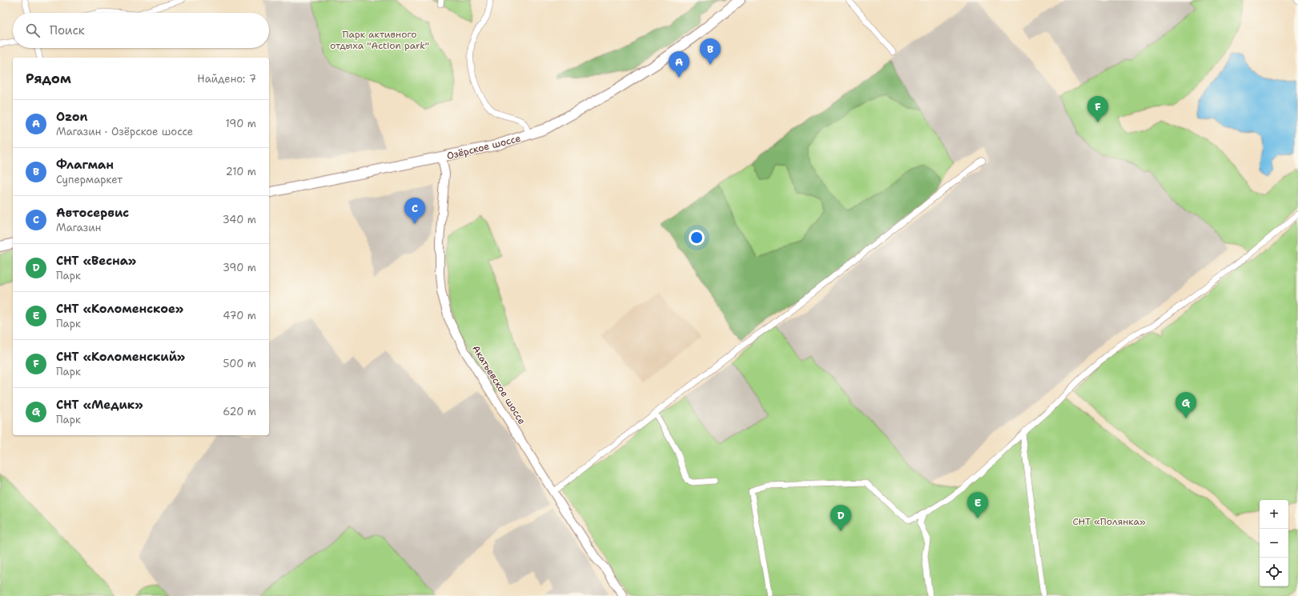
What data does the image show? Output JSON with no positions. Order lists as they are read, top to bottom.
{
  "streets": {
    "main road": ["Озёрское шоссе", "Акатьевское шоссе"]
  },
  "crossings": [
    ["Озёрское шоссе", "Акатьевское шоссе"]
  ],
  "parks": ["Парк активного отдыха \"Action park\"", "СНТ «Полянка»"],
  "page": {
    "search": "Поиск",
    "pins": [
      "B",
      "A",
      "F",
      "C",
      "G",
      "E",
      "D"
    ],
    "heading": ["Рядом", "Найдено: 7"],
    "list": [
      {
        "mark": "A",
        "name": "Ozon",
        "note": "Магазин · Озёрское шоссе",
        "value": "190 m"
      },
      {
        "mark": "B",
        "name": "Флагман",
        "note": "Супермаркет",
        "value": "210 m"
      },
      {
        "mark": "C",
        "name": "Автосервис",
        "note": "Магазин",
        "value": "340 m"
      },
      {
        "mark": "D",
        "name": "СНТ «Весна»",
        "note": "Парк",
        "value": "390 m"
      },
      {
        "mark": "E",
        "name": "СНТ «Коломенское»",
        "note": "Парк",
        "value": "470 m"
      },
      {
        "mark": "F",
        "name": "СНТ «Коломенский»",
        "note": "Парк",
        "value": "500 m"
      },
      {
        "mark": "G",
        "name": "СНТ «Медик»",
        "note": "Парк",
        "value": "620 m"
      }
    ],
    "map_buttons": ["+", "−"]
  }
}
